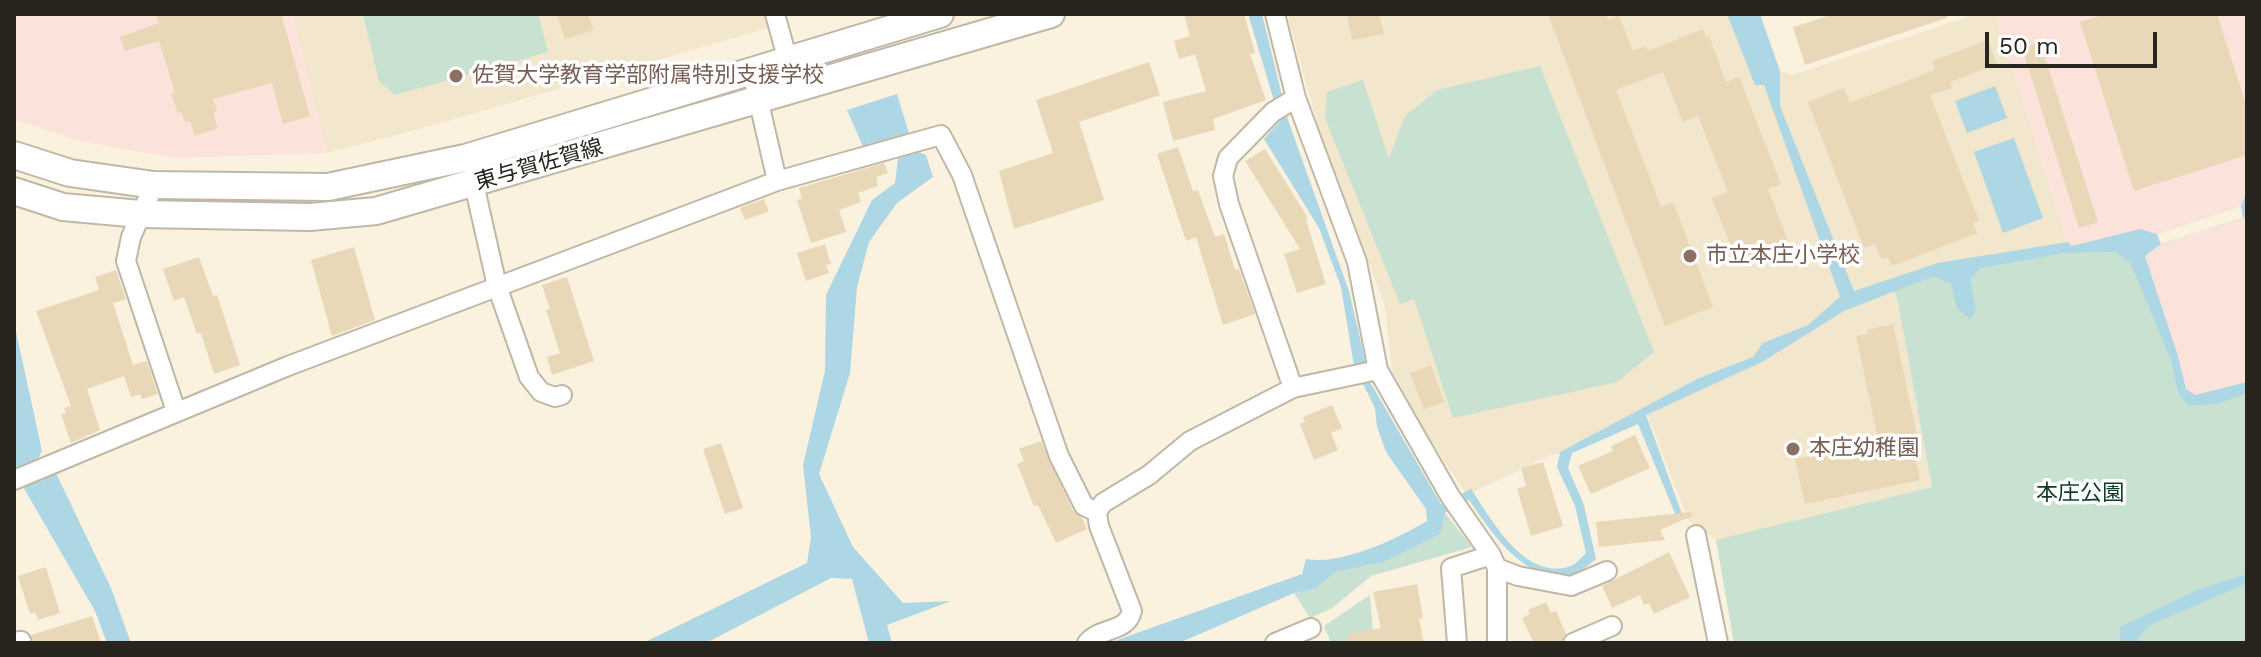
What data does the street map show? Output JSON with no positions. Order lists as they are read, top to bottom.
{
  "streets": {
    "main road": ["東与賀佐賀線"]
  },
  "parks": ["本庄公園"],
  "places": ["佐賀大学教育学部附属特別支援学校", "市立本庄小学校", "本庄幼稚園"],
  "scale_bar": "50 m"
}
